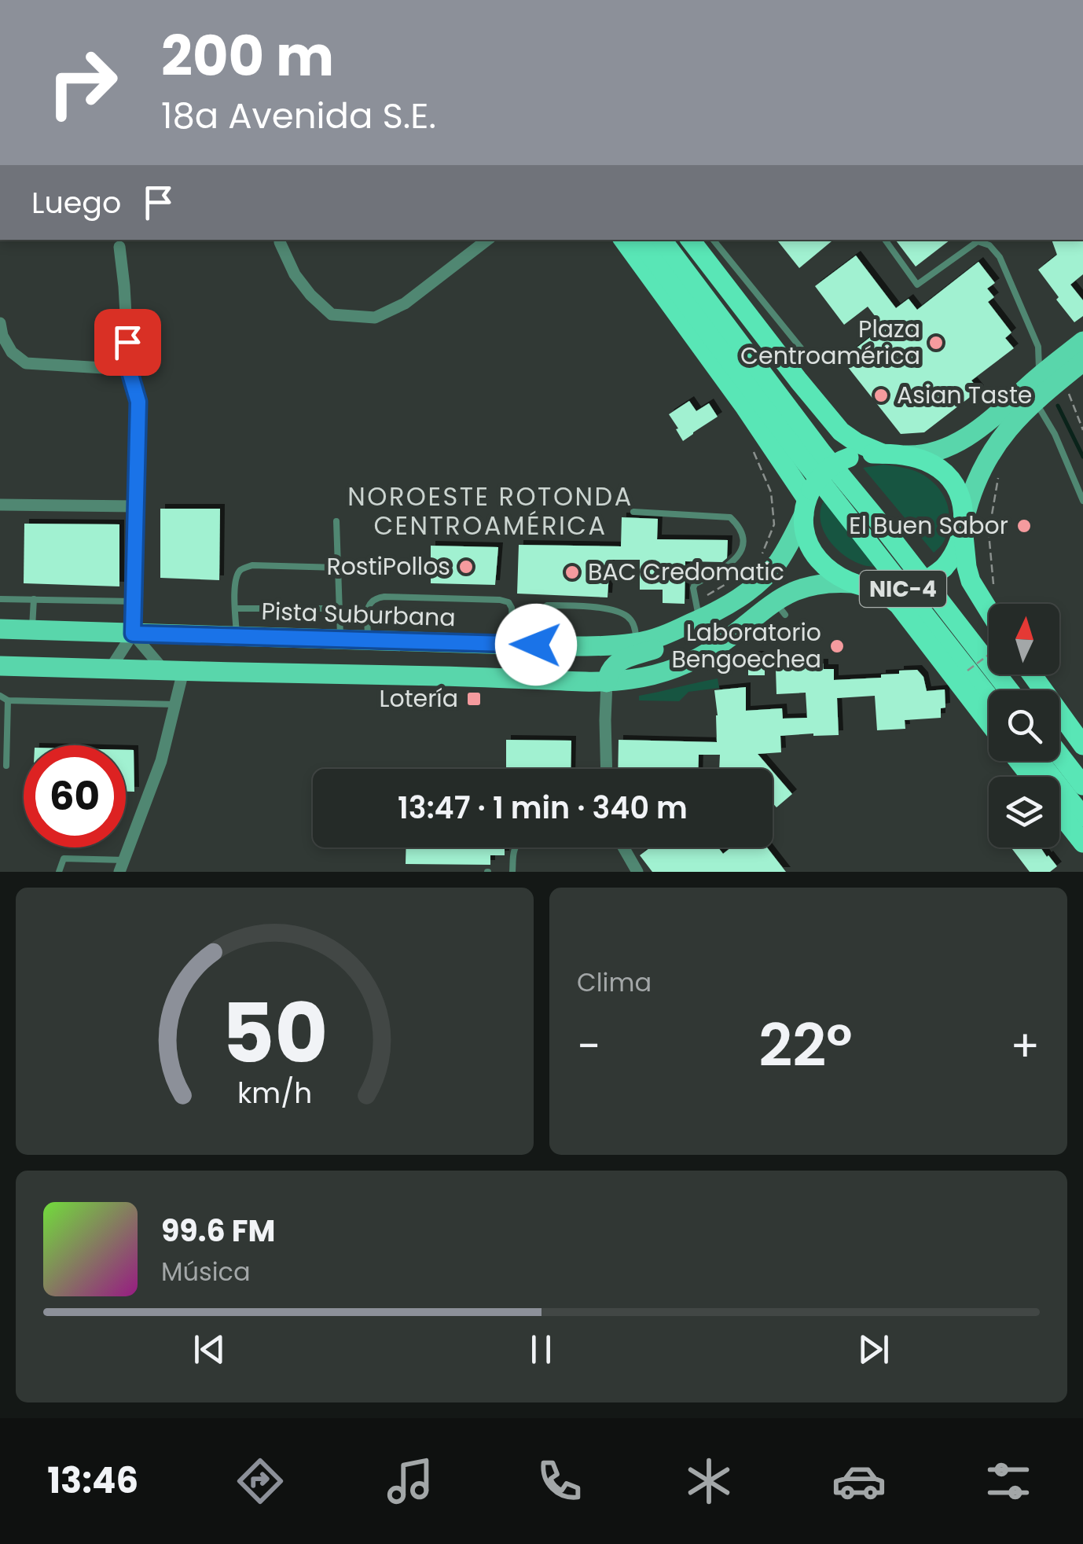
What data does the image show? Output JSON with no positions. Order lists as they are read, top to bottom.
{
  "streets": {
    "highway": ["NIC-4"],
    "main road": ["Pista Suburbana"]
  },
  "districts": ["NOROESTE ROTONDA CENTROAMÉRICA"],
  "places": {
    "other": [
      "Plaza Centroamérica",
      "Asian Taste",
      "El Buen Sabor",
      "RostiPollos",
      "BAC Credomatic",
      "Laboratorio Bengoechea"
    ],
    "transit": ["Lotería"]
  },
  "north": "top",
  "page": {
    "turn": ["200 m", "18a Avenida S.E."],
    "then": "Luego",
    "limit": "60",
    "trip": "13:47 · 1 min · 340 m",
    "tile": "Clima",
    "heat": ["−", "22°", "+"],
    "song": ["99.6 FM", "Música"],
    "tabs": "13:46",
    "gauge": ["50", "km/h"]
  }
}
